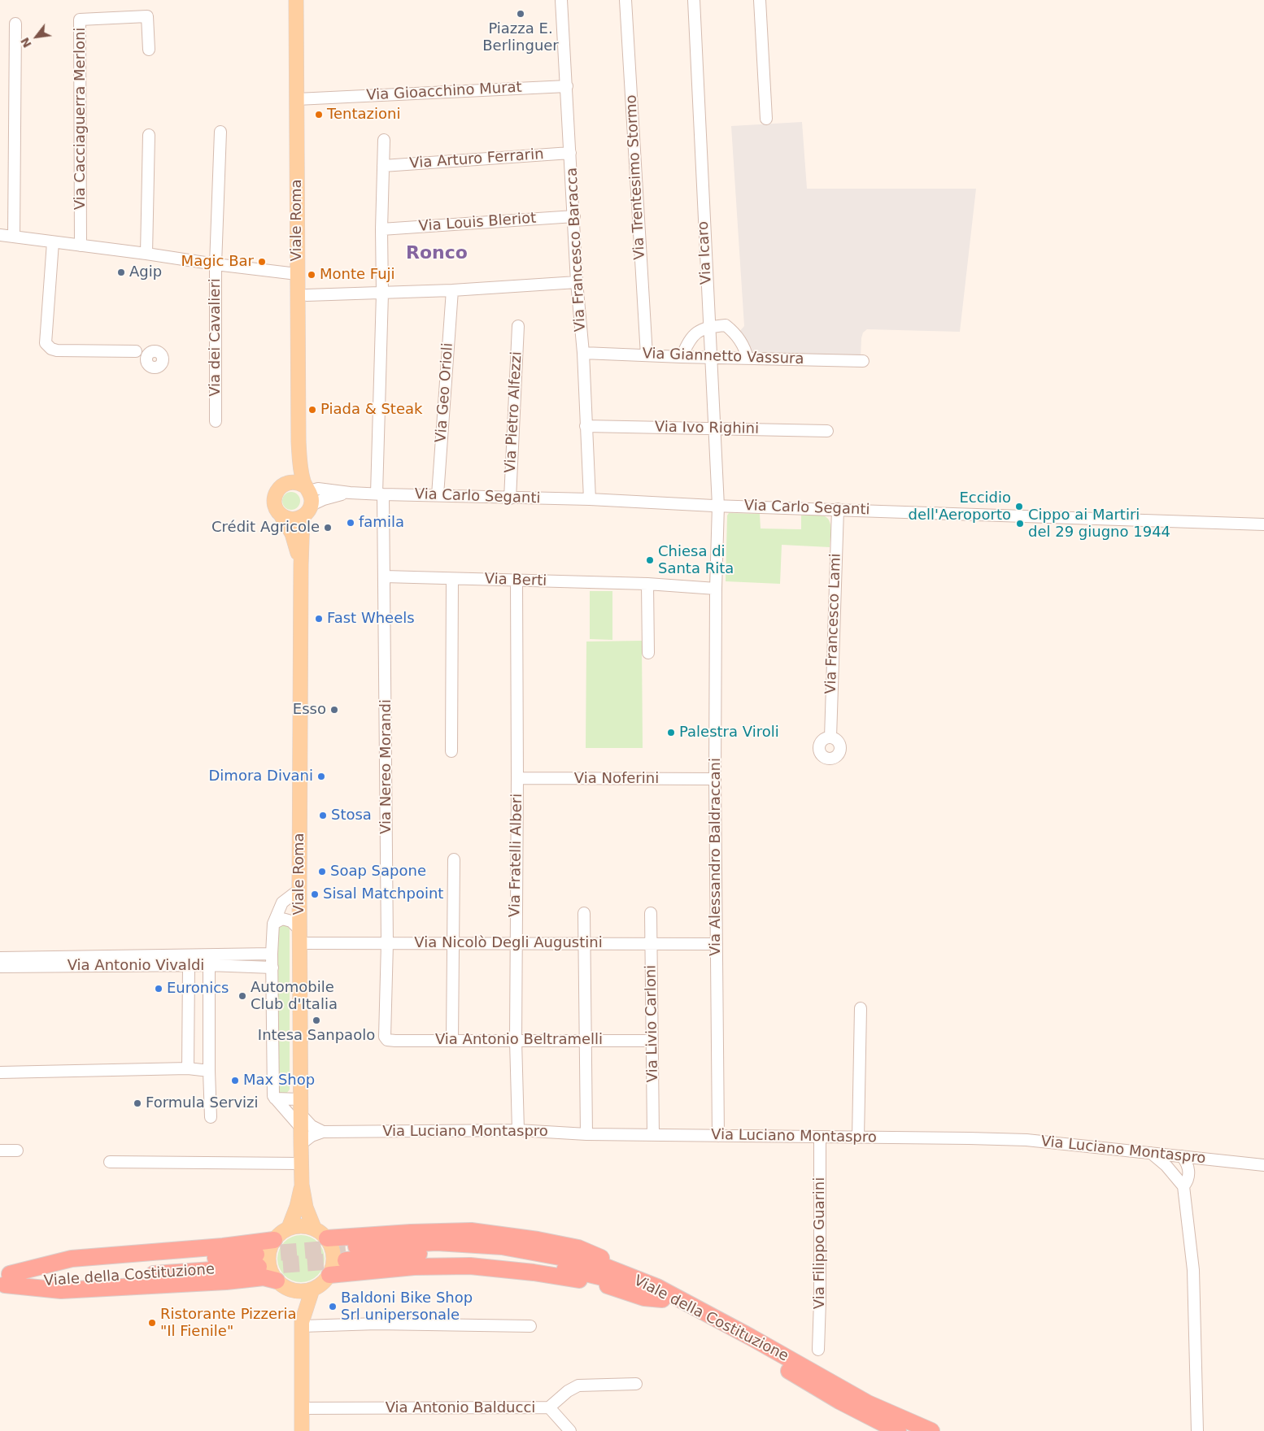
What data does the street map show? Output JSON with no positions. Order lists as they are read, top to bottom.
{
  "streets": {
    "highway": ["Viale della Costituzione"],
    "main road": ["Viale Roma"],
    "street": [
      "Via Gioacchino Murat",
      "Via Cacciaguerra Merloni",
      "Via Arturo Ferrarin",
      "Via Trentesimo Stormo",
      "Via Louis Bleriot",
      "Via Francesco Baracca",
      "Via Icaro",
      "Via dei Cavalieri",
      "Via Giannetto Vassura",
      "Via Geo Orioli",
      "Via Pietro Alfezzi",
      "Via Ivo Righini",
      "Via Carlo Seganti",
      "Via Berti",
      "Via Francesco Lami",
      "Via Nereo Morandi",
      "Via Noferini",
      "Via Fratelli Alberi",
      "Via Alessandro Baldraccani",
      "Via Nicolò Degli Augustini",
      "Via Antonio Vivaldi",
      "Via Livio Carloni",
      "Via Antonio Beltramelli",
      "Via Luciano Montaspro",
      "Via Filippo Guarini",
      "Via Antonio Balducci"
    ]
  },
  "crossings": [
    ["Via Gioacchino Murat", "Viale Roma"],
    ["Via Gioacchino Murat", "Via Francesco Baracca"],
    ["Via Arturo Ferrarin", "Via Francesco Baracca"],
    ["Via Arturo Ferrarin", "Via Nereo Morandi"],
    ["Via Trentesimo Stormo", "Via Giannetto Vassura"],
    ["Viale Roma", "Via Carlo Seganti"],
    ["Viale Roma", "Via Nicolò Degli Augustini"],
    ["Viale Roma", "Via Luciano Montaspro"],
    ["Via Louis Bleriot", "Via Francesco Baracca"],
    ["Via Louis Bleriot", "Via Nereo Morandi"],
    ["Via Francesco Baracca", "Via Giannetto Vassura"],
    ["Via Francesco Baracca", "Via Ivo Righini"],
    ["Via Francesco Baracca", "Via Carlo Seganti"],
    ["Via Icaro", "Via Giannetto Vassura"],
    ["Via Icaro", "Via Ivo Righini"],
    ["Via Icaro", "Via Carlo Seganti"],
    ["Via Icaro", "Via Alessandro Baldraccani"],
    ["Via Geo Orioli", "Via Carlo Seganti"],
    ["Via Pietro Alfezzi", "Via Carlo Seganti"],
    ["Via Carlo Seganti", "Via Francesco Lami"],
    ["Via Carlo Seganti", "Via Nereo Morandi"],
    ["Via Carlo Seganti", "Via Alessandro Baldraccani"],
    ["Via Berti", "Via Nereo Morandi"],
    ["Via Berti", "Via Fratelli Alberi"],
    ["Via Berti", "Via Alessandro Baldraccani"],
    ["Via Nereo Morandi", "Via Nicolò Degli Augustini"],
    ["Via Nereo Morandi", "Via Antonio Beltramelli"],
    ["Via Noferini", "Via Fratelli Alberi"],
    ["Via Noferini", "Via Alessandro Baldraccani"],
    ["Via Fratelli Alberi", "Via Nicolò Degli Augustini"],
    ["Via Fratelli Alberi", "Via Antonio Beltramelli"],
    ["Via Fratelli Alberi", "Via Luciano Montaspro"],
    ["Via Alessandro Baldraccani", "Via Nicolò Degli Augustini"],
    ["Via Alessandro Baldraccani", "Via Luciano Montaspro"],
    ["Via Nicolò Degli Augustini", "Via Livio Carloni"],
    ["Via Livio Carloni", "Via Antonio Beltramelli"],
    ["Via Livio Carloni", "Via Luciano Montaspro"],
    ["Via Luciano Montaspro", "Via Filippo Guarini"]
  ],
  "districts": ["Ronco"],
  "places": [
    "Piazza E. Berlinguer",
    "Tentazioni",
    "Magic Bar",
    "Agip",
    "Monte Fuji",
    "Piada & Steak",
    "Eccidio dell'Aeroporto",
    "famila",
    "Cippo ai Martiri del 29 giugno 1944",
    "Crédit Agricole",
    "Chiesa di Santa Rita",
    "Fast Wheels",
    "Esso",
    "Palestra Viroli",
    "Dimora Divani",
    "Stosa",
    "Soap Sapone",
    "Sisal Matchpoint",
    "Euronics",
    "Automobile Club d'Italia",
    "Intesa Sanpaolo",
    "Max Shop",
    "Formula Servizi",
    "Baldoni Bike Shop Srl unipersonale",
    "Ristorante Pizzeria \"Il Fienile\""
  ],
  "north": "bottom left"
}
